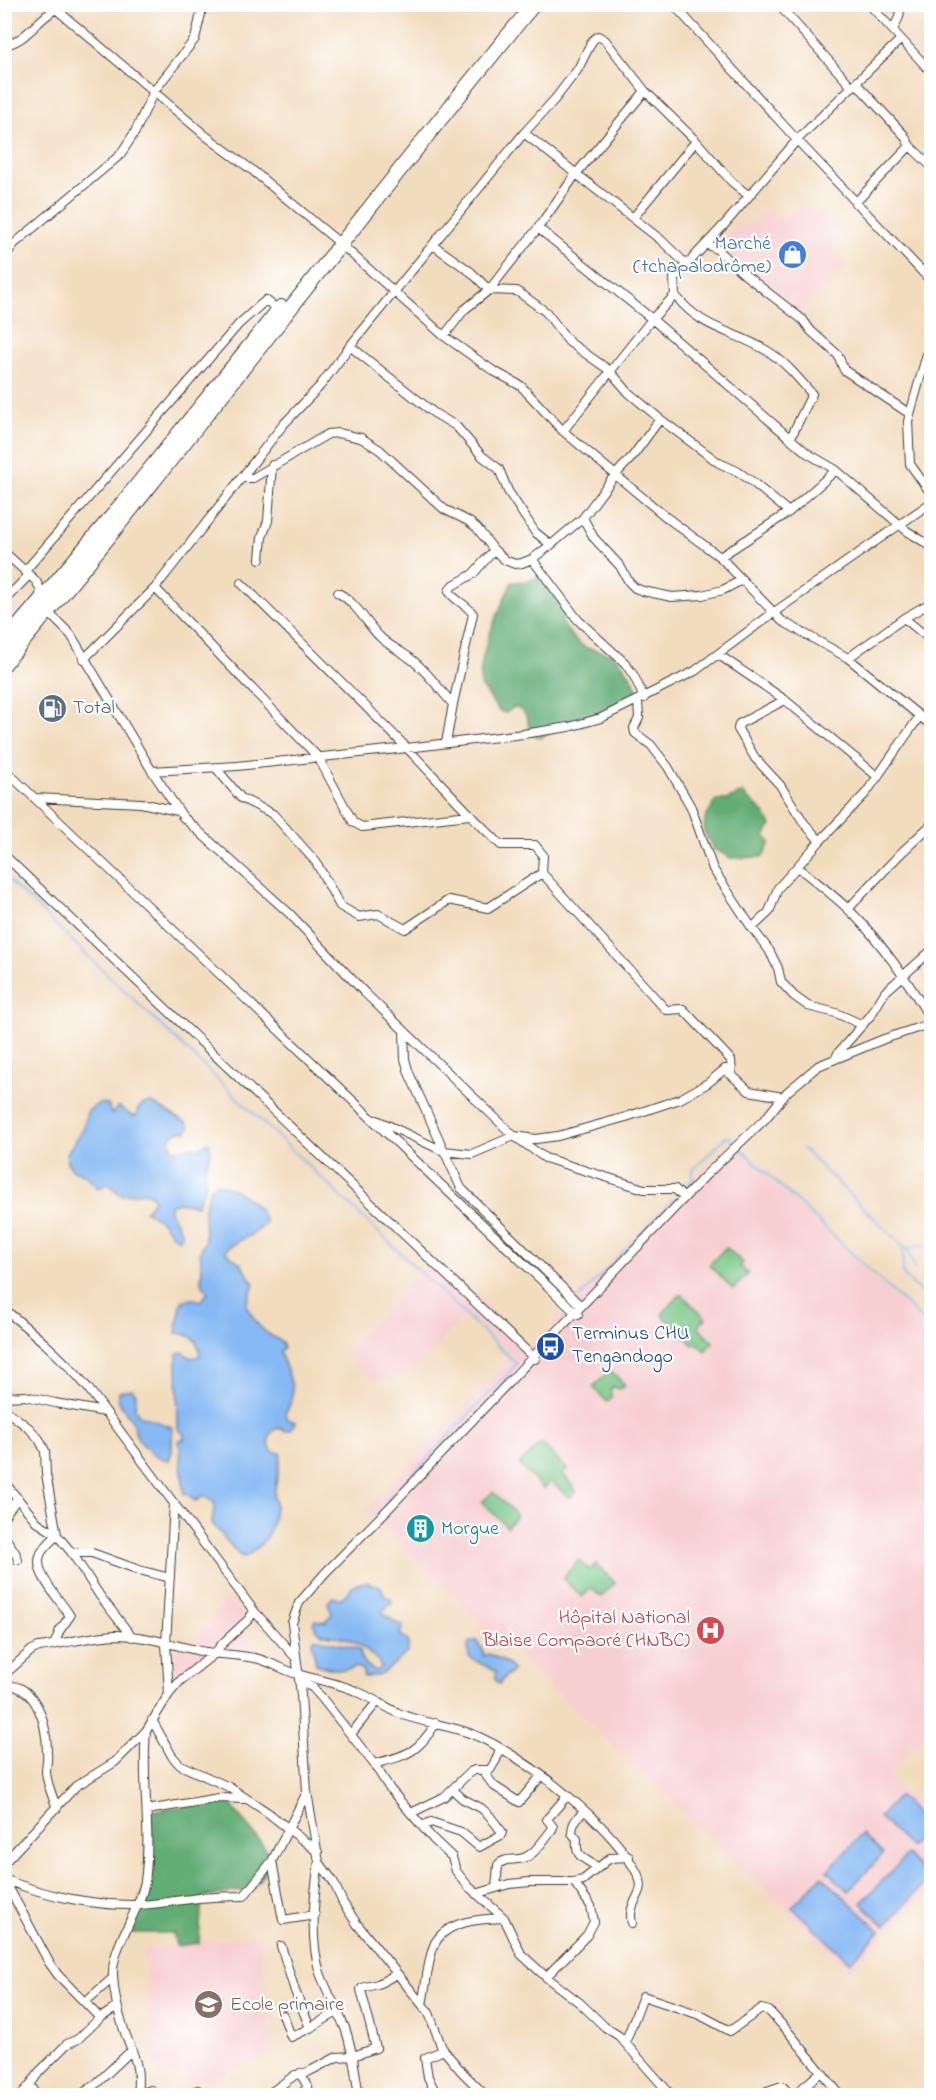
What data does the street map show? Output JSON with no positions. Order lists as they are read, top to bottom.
{
  "places": {
    "shop": ["Marché (tchapalodrôme)"],
    "fuel station": ["Total"],
    "bus stop": ["Terminus CHU Tengandogo"],
    "building": ["Morgue"],
    "hospital": ["Hôpital National Blaise Compaoré (HNBC)"],
    "school or university": ["Ecole primaire"]
  }
}
